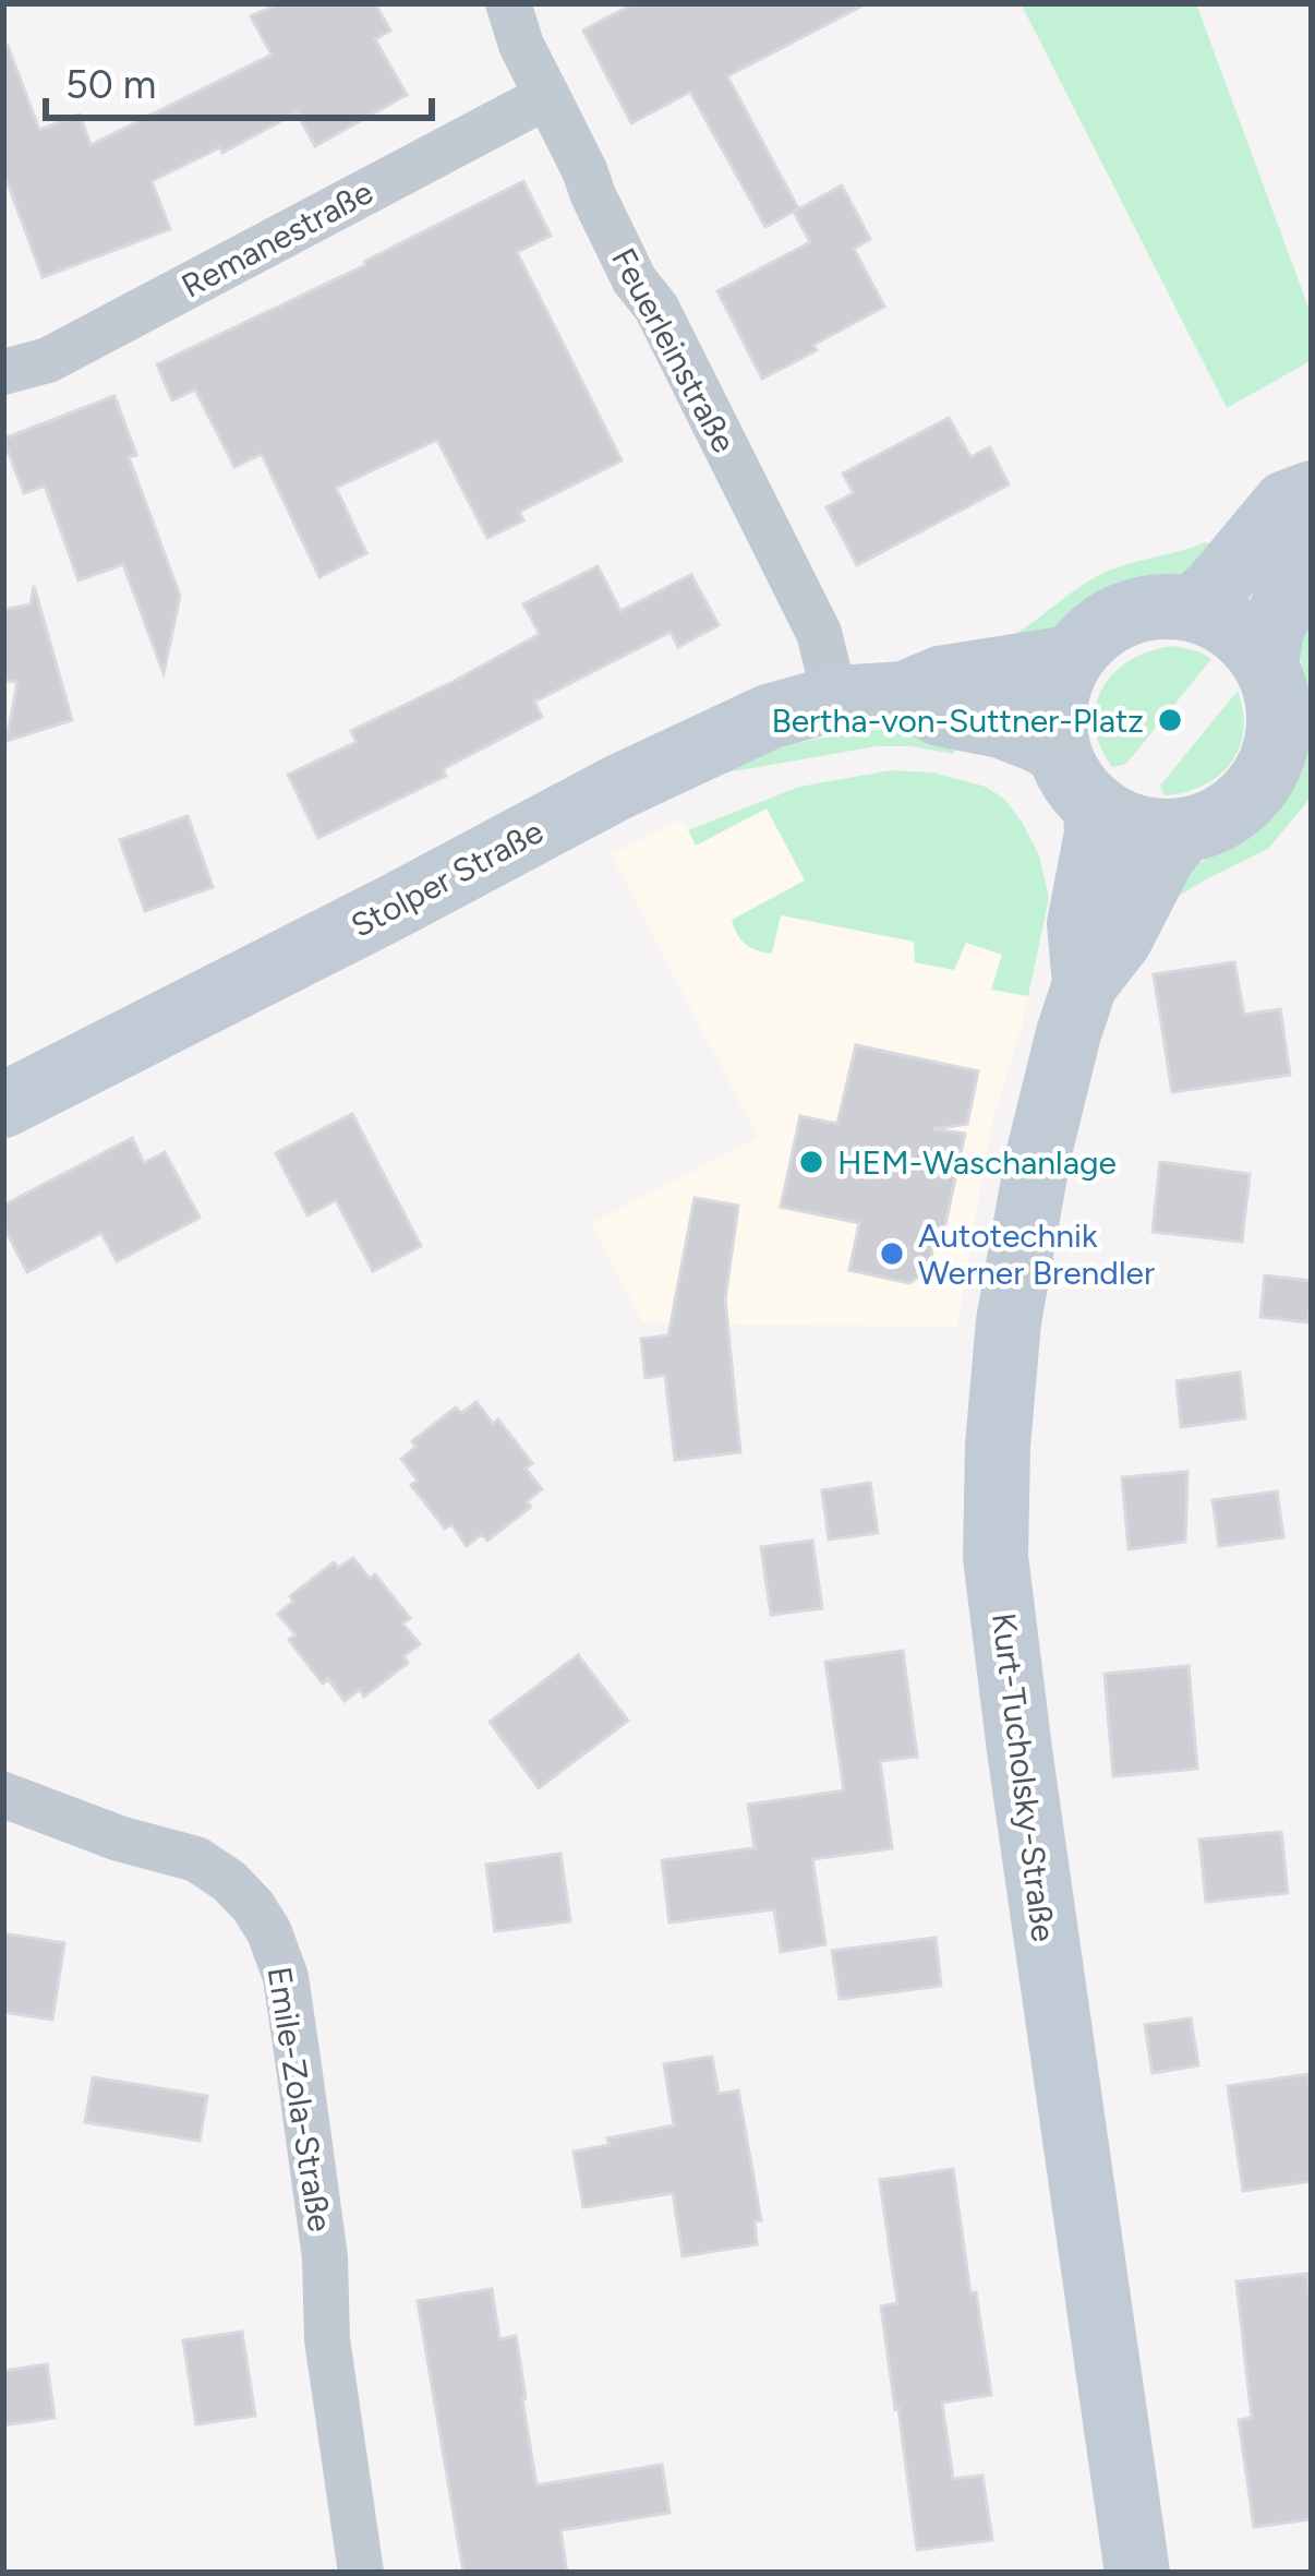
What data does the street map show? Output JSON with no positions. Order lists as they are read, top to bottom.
{
  "streets": {
    "main road": ["Stolper Straße", "Kurt-Tucholsky-Straße"],
    "street": ["Remanestraße", "Feuerleinstraße", "Emile-Zola-Straße"]
  },
  "crossings": [
    ["Remanestraße", "Feuerleinstraße"],
    ["Feuerleinstraße", "Stolper Straße"],
    ["Stolper Straße", "Kurt-Tucholsky-Straße"]
  ],
  "places": ["Bertha-von-Suttner-Platz", "HEM-Waschanlage", "Autotechnik Werner Brendler"],
  "scale_bar": "50 m"
}
